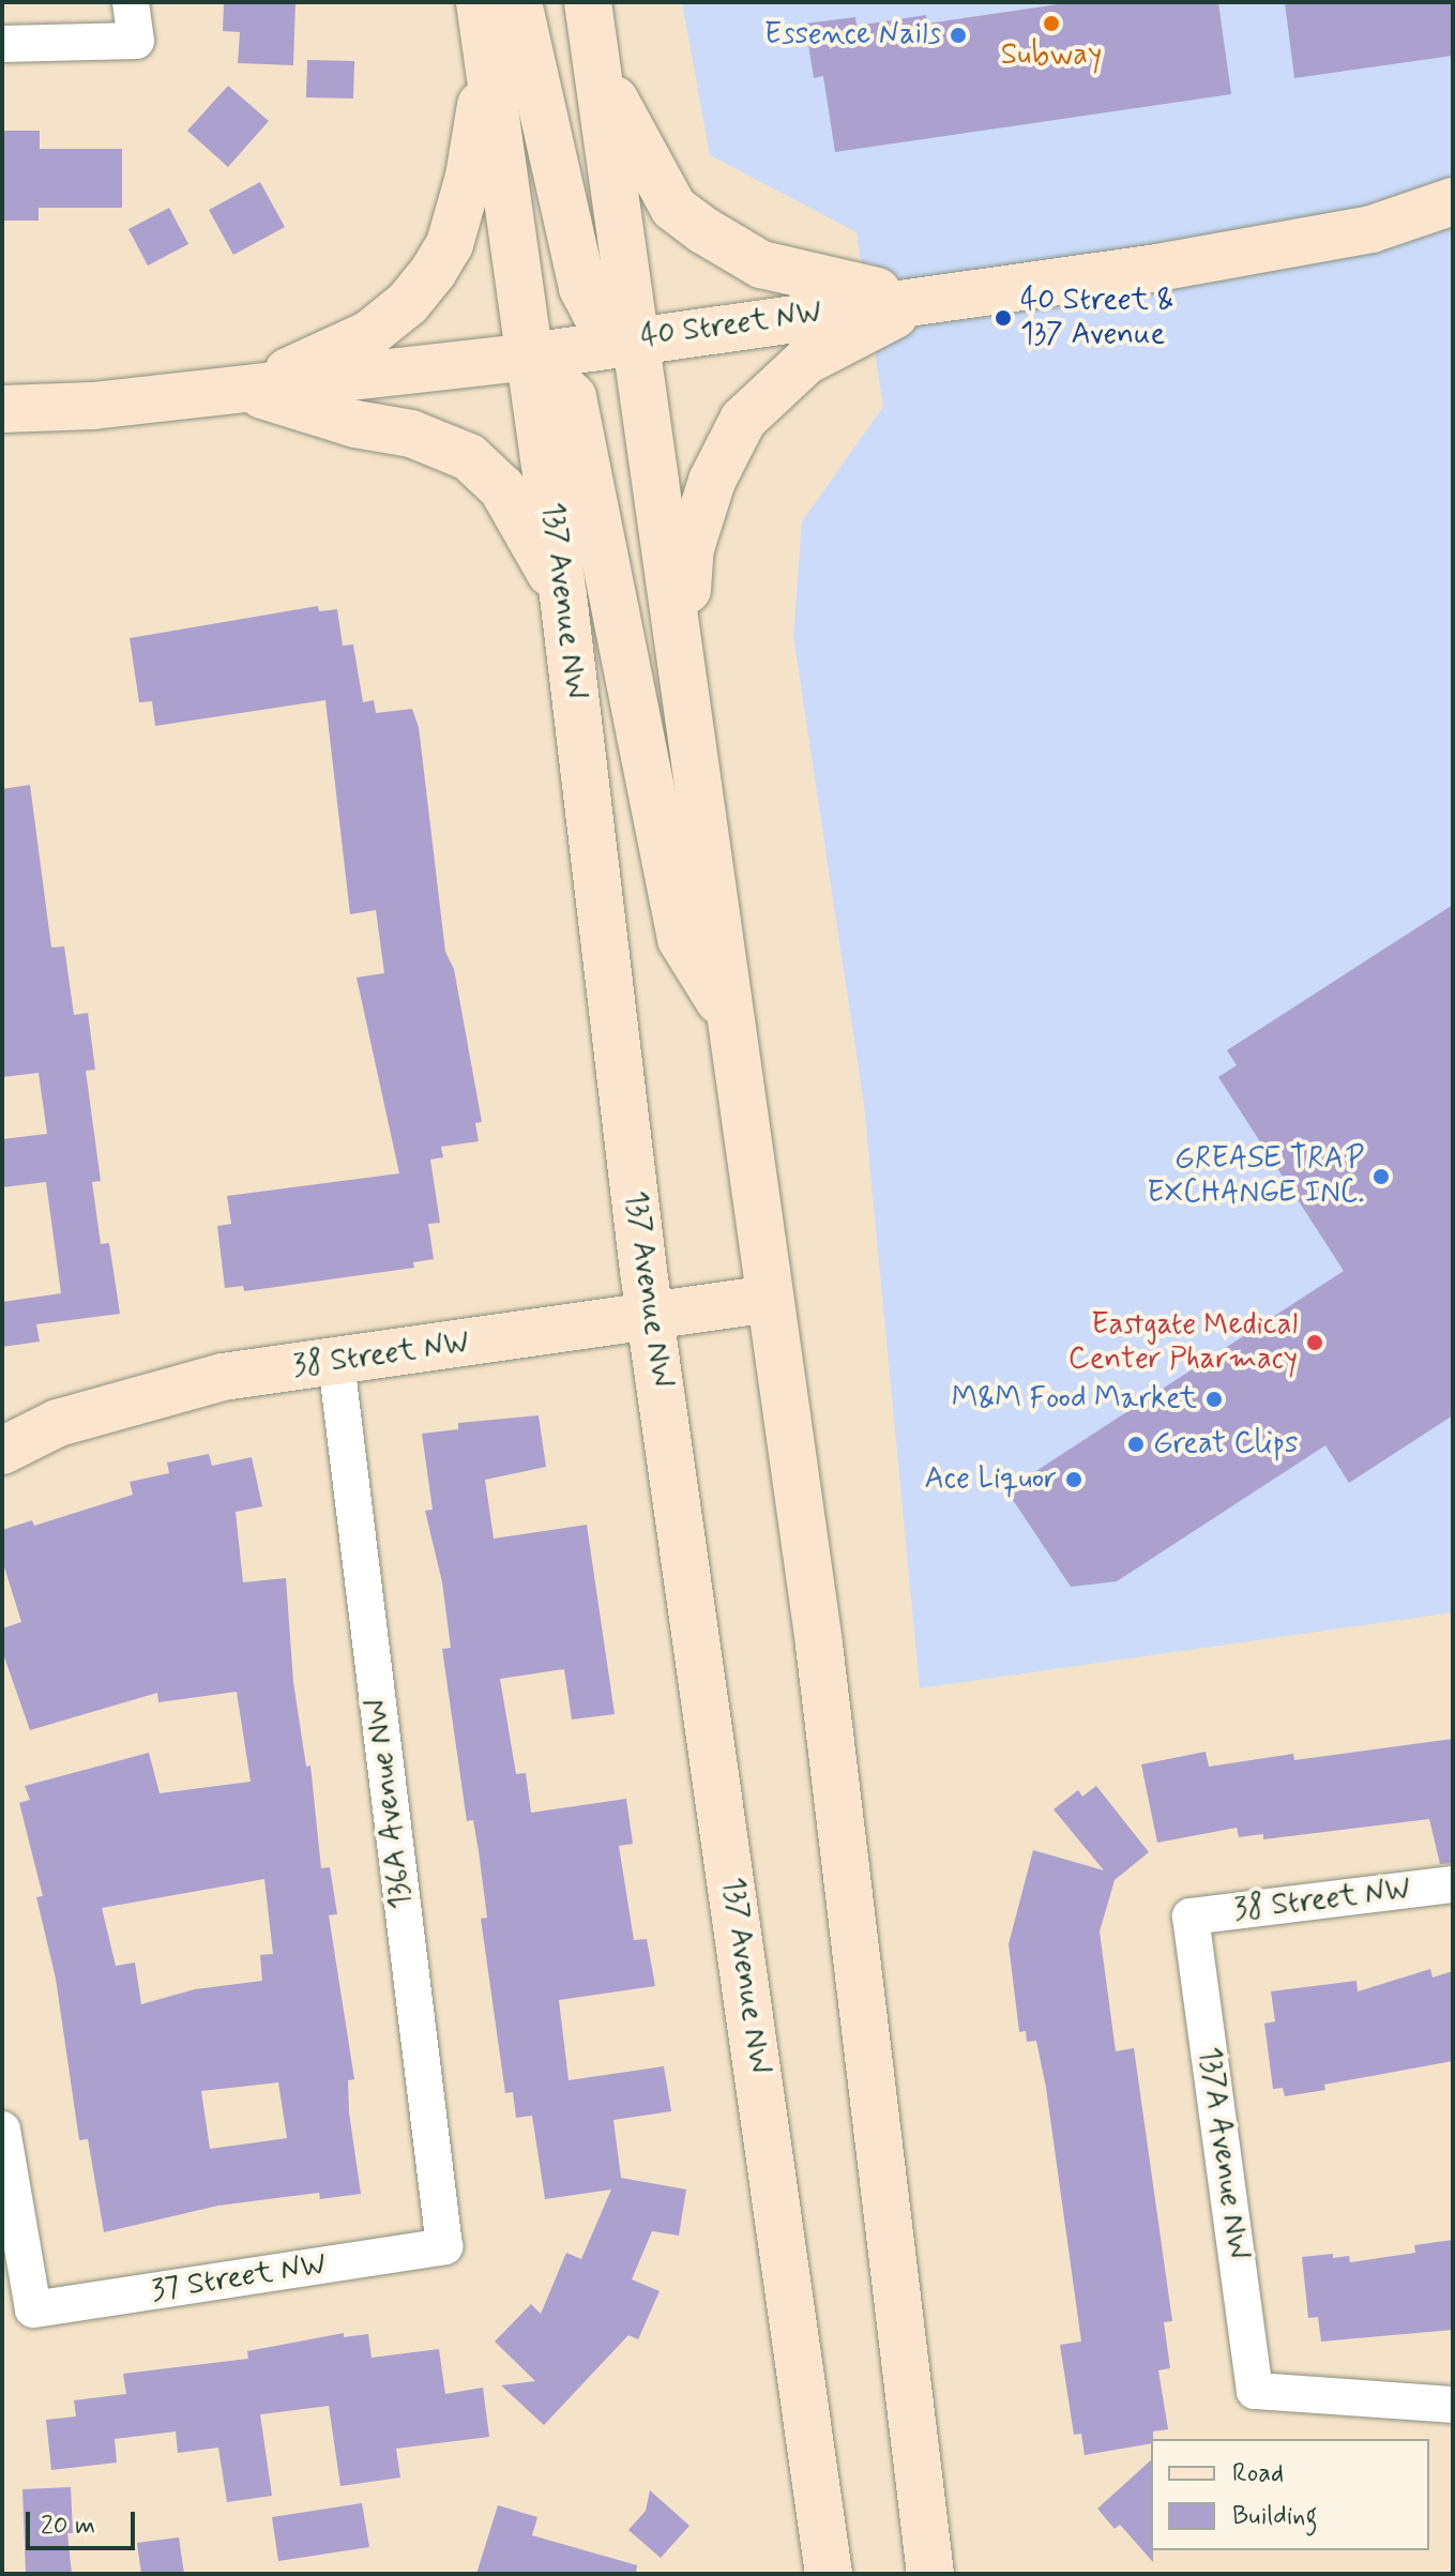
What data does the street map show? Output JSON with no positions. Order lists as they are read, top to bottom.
{
  "streets": {
    "main road": ["40 Street NW", "137 Avenue NW", "38 Street NW"],
    "street": ["136A Avenue NW", "137A Avenue NW", "37 Street NW"]
  },
  "crossings": [
    ["40 Street NW", "137 Avenue NW"],
    ["137 Avenue NW", "38 Street NW"],
    ["38 Street NW", "136A Avenue NW"],
    ["38 Street NW", "137A Avenue NW"],
    ["136A Avenue NW", "37 Street NW"]
  ],
  "places": [
    "Subway",
    "Essence Nails",
    "40 Street & 137 Avenue",
    "GREASE TRAP EXCHANGE INC.",
    "Eastgate Medical Center Pharmacy",
    "M&M Food Market",
    "Great Clips",
    "Ace Liquor"
  ],
  "legend": ["Road", "Building"],
  "scale_bar": "20 m"
}
